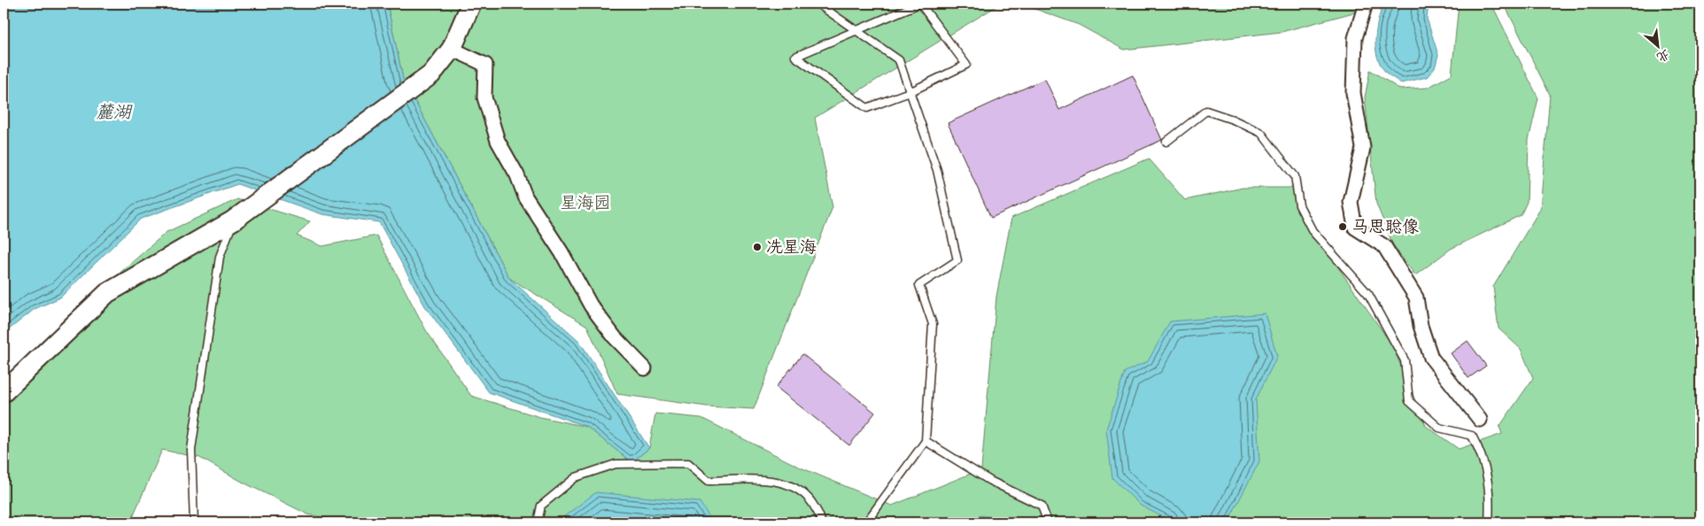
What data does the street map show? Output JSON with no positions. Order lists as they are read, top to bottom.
{
  "water": ["麓湖"],
  "parks": ["星海园"],
  "places": ["马思聪像", "冼星海"],
  "north": "bottom right"
}
